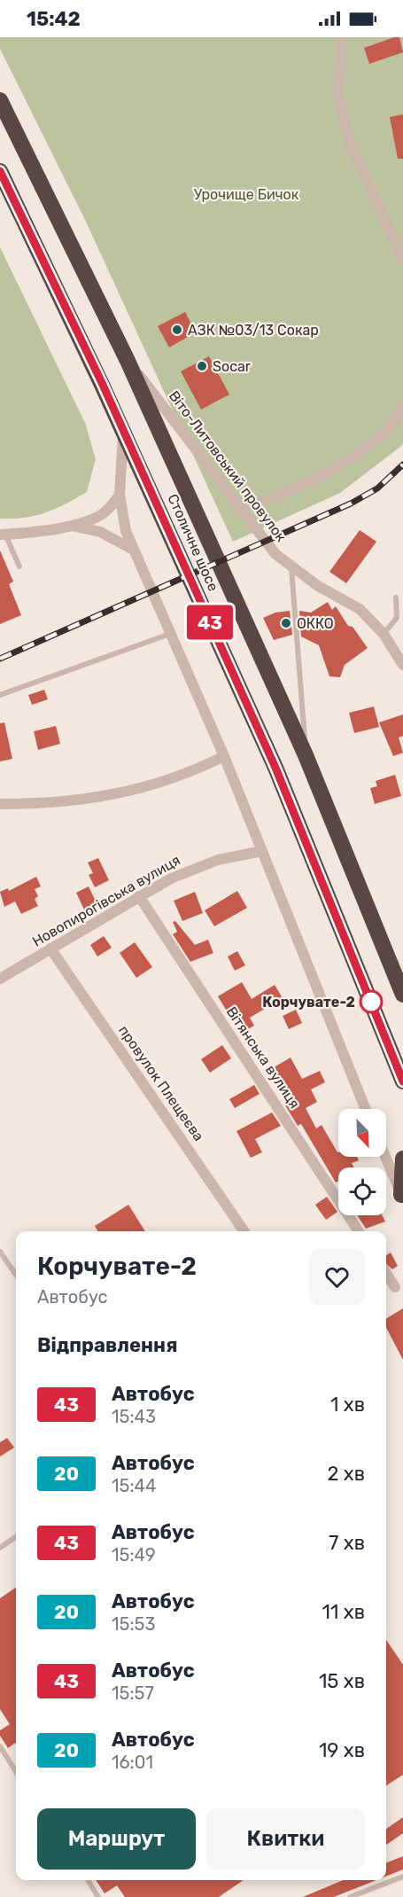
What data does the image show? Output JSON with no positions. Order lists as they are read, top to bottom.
{
  "streets": {
    "highway": ["Столичне шосе"],
    "street": [
      "Віто-Литовський провулок",
      "Новопирогівська вулиця",
      "Вітянська вулиця",
      "провулок Плещеєва"
    ]
  },
  "crossings": [
    ["Віто-Литовський провулок", "Столичне шосе"],
    ["Новопирогівська вулиця", "Вітянська вулиця"],
    ["Новопирогівська вулиця", "провулок Плещеєва"]
  ],
  "parks": ["Урочище Бичок"],
  "places": [
    "АЗК №03/13 Сокар",
    "Socar",
    "ОККО",
    "Корчувате-2"
  ],
  "lines": ["bus line 43"],
  "north": "bottom right",
  "page": {
    "status": "15:42",
    "on_map": "43",
    "heading": [
      ["Корчувате-2", "Автобус"],
      "Відправлення"
    ],
    "list": [
      {
        "mark": "43",
        "name": "Автобус",
        "note": "15:43",
        "value": "1 хв"
      },
      {
        "mark": "20",
        "name": "Автобус",
        "note": "15:44",
        "value": "2 хв"
      },
      {
        "mark": "43",
        "name": "Автобус",
        "note": "15:49",
        "value": "7 хв"
      },
      {
        "mark": "20",
        "name": "Автобус",
        "note": "15:53",
        "value": "11 хв"
      },
      {
        "mark": "43",
        "name": "Автобус",
        "note": "15:57",
        "value": "15 хв"
      },
      {
        "mark": "20",
        "name": "Автобус",
        "note": "16:01",
        "value": "19 хв"
      }
    ],
    "buttons": ["Маршрут", "Квитки"]
  }
}
